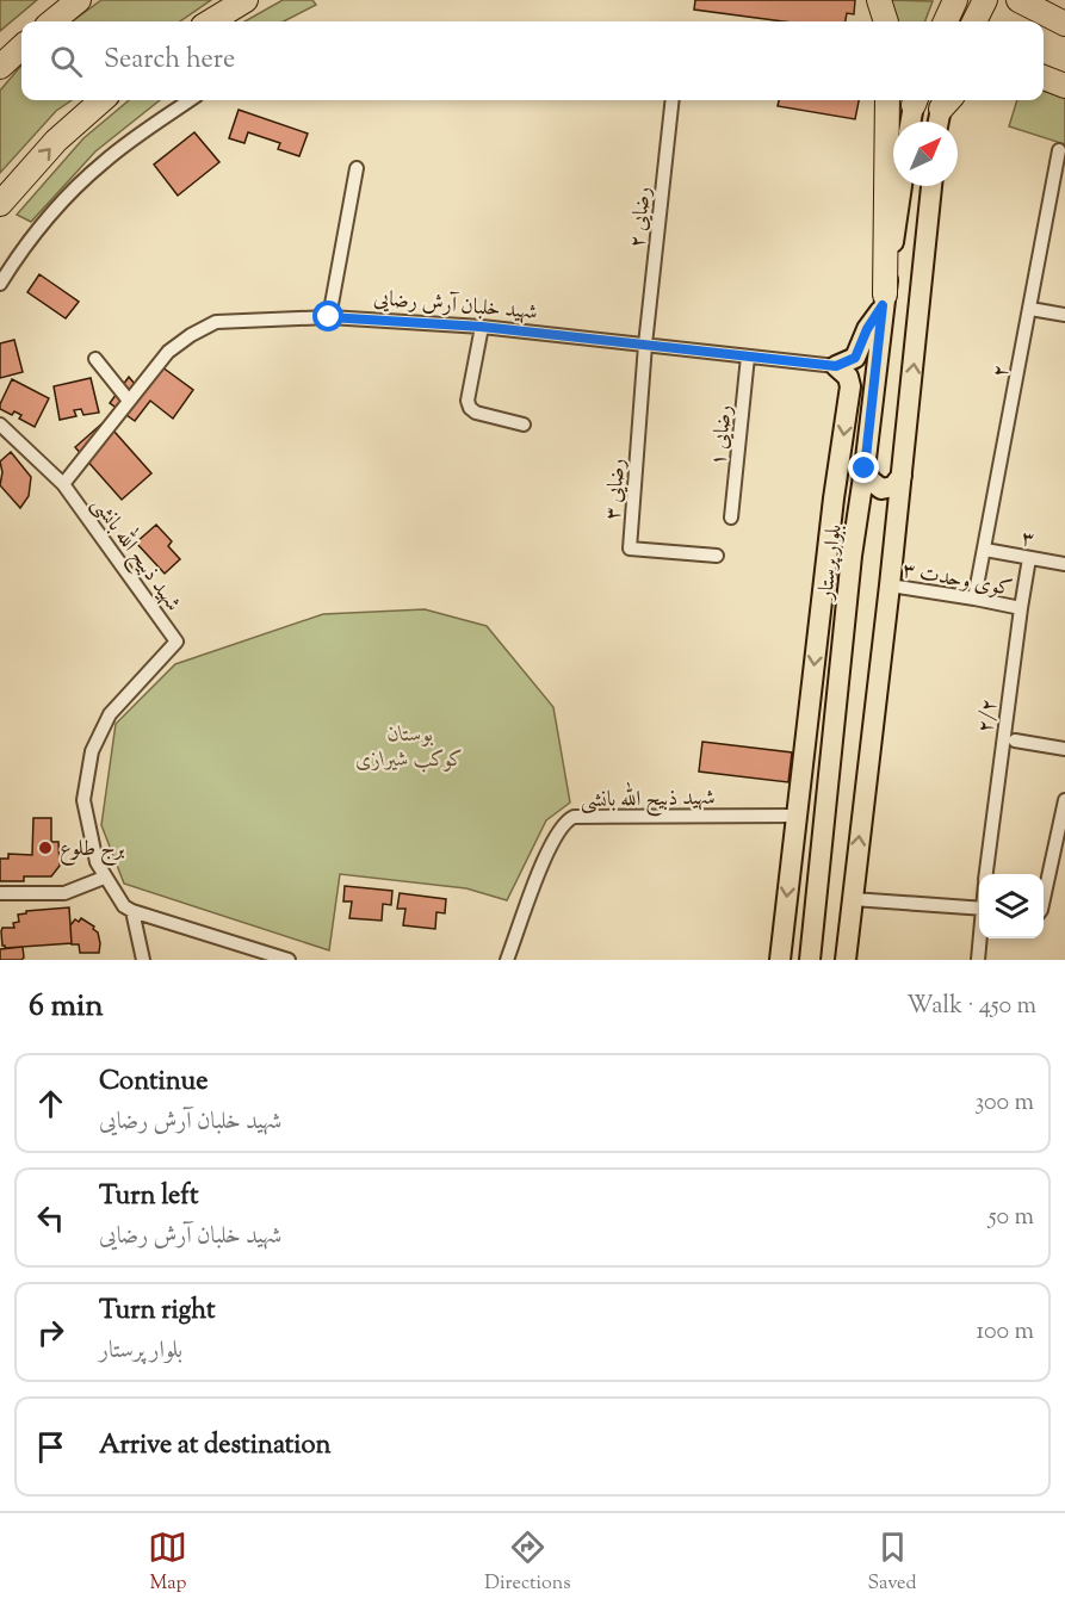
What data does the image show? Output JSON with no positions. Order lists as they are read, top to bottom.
{
  "streets": {
    "main road": ["بلوار پرستار"],
    "street": [
      "رضایی ۲",
      "شهید خلبان آرش رضایی",
      "۲",
      "رضایی ۱",
      "رضایی ۳",
      "۳",
      "شهید ذبیح الله بانشی",
      "کوی وحدت ۳",
      "۲/۲"
    ]
  },
  "crossings": [
    ["رضایی ۲", "شهید خلبان آرش رضایی"],
    ["رضایی ۲", "رضایی ۳"],
    ["شهید خلبان آرش رضایی", "رضایی ۱"],
    ["شهید خلبان آرش رضایی", "رضایی ۳"],
    ["شهید خلبان آرش رضایی", "شهید ذبیح الله بانشی"],
    ["۲", "۳"],
    ["۲", "کوی وحدت ۳"],
    ["۳", "۲/۲"],
    ["کوی وحدت ۳", "۲/۲"]
  ],
  "parks": ["بوستان کوکب شیرازی"],
  "places": ["برج طلوع"],
  "north": "top right",
  "page": {
    "search": "Search here",
    "heading": ["6 min", "Walk · 450 m"],
    "list": [
      ["Continue", "شهید خلبان آرش رضایی", "300 m"],
      ["Turn left", "شهید خلبان آرش رضایی", "50 m"],
      ["Turn right", "بلوار پرستار", "100 m"],
      "Arrive at destination"
    ],
    "nav": ["Map", "Directions", "Saved"]
  }
}
